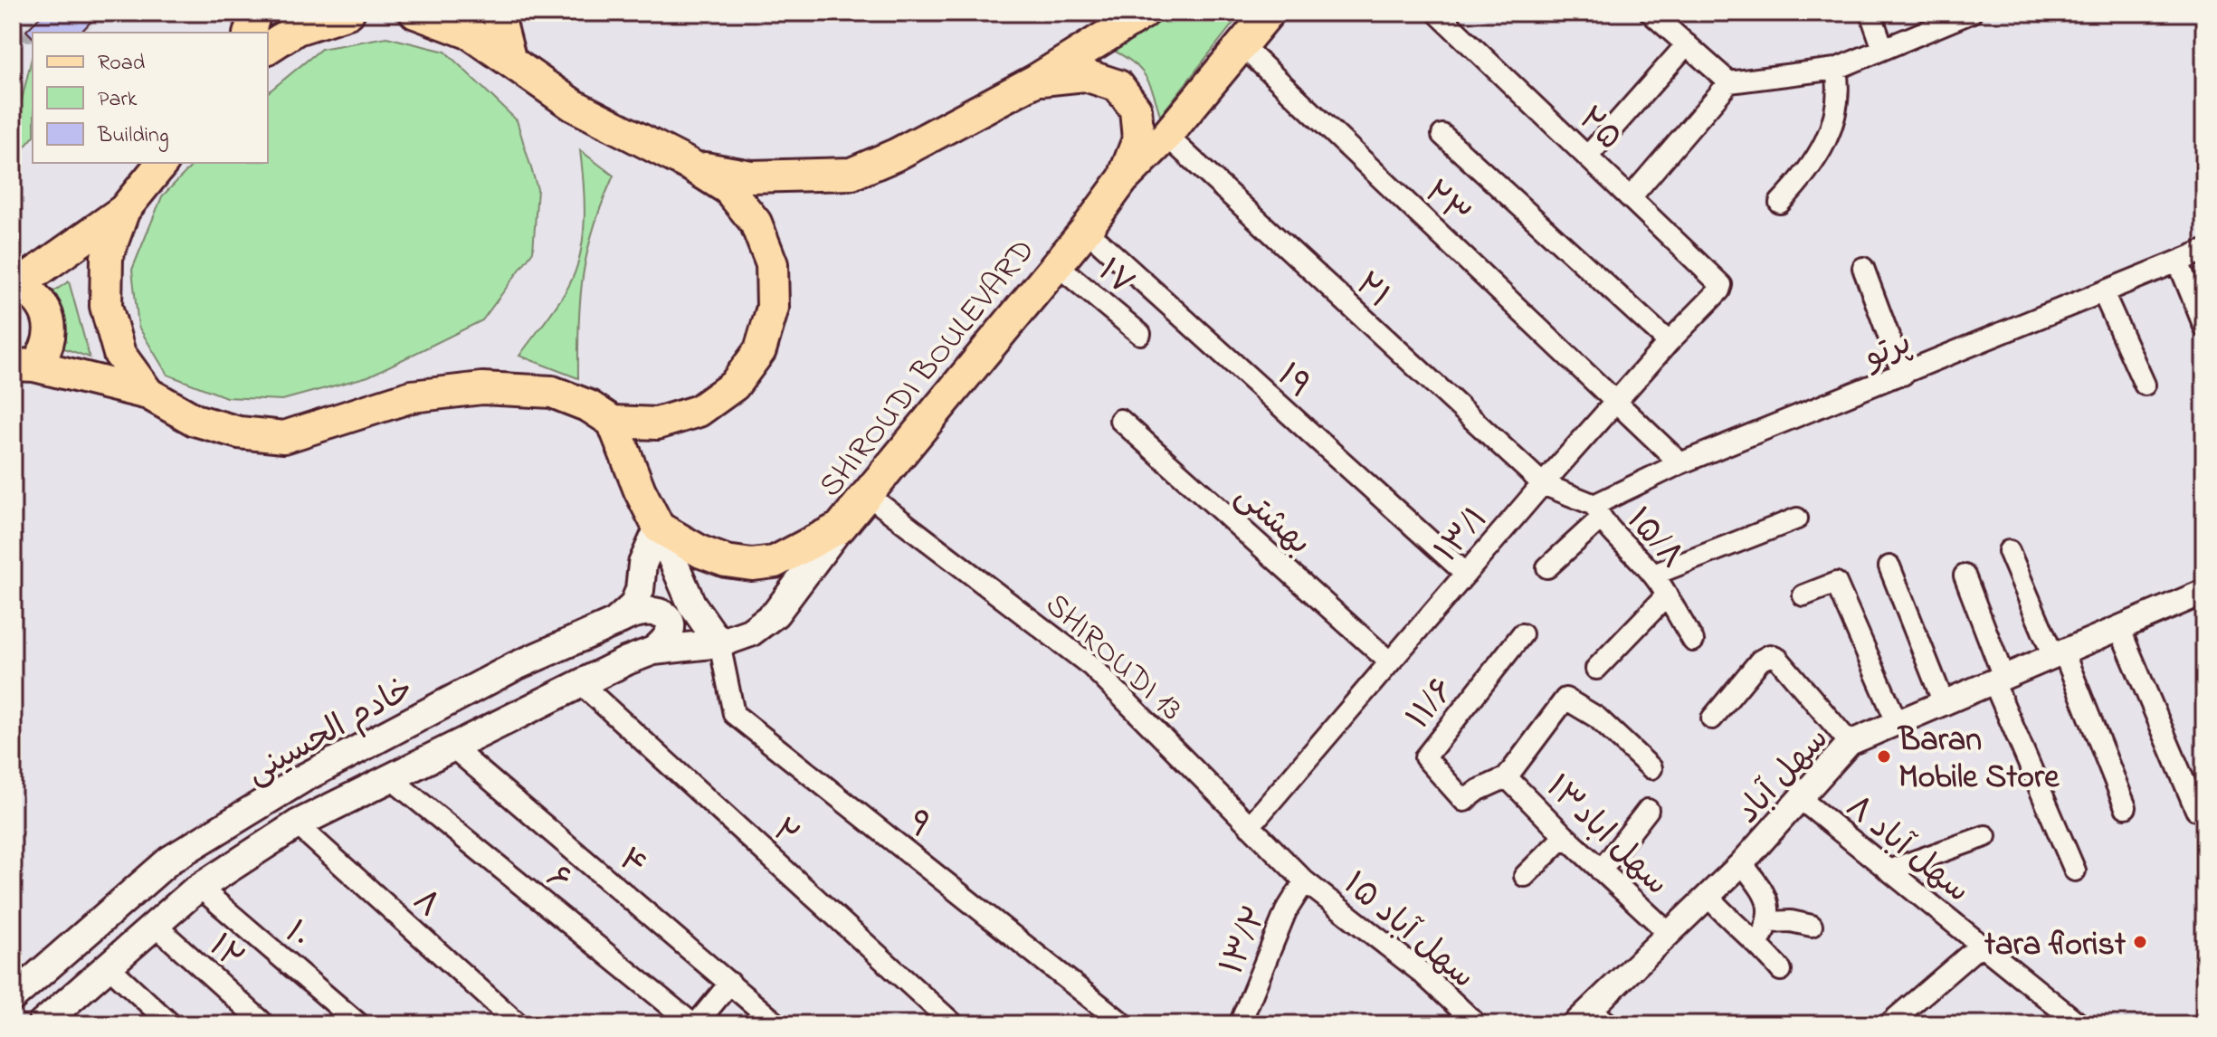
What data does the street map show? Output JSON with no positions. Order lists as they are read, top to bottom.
{
  "streets": {
    "main road": ["SHIROUDI BOULEVARD", "خادم الحسینی"],
    "street": [
      "۲۵",
      "۲۳",
      "۱۷",
      "۲۱",
      "پرتو",
      "۱۹",
      "بهشتی",
      "۱۳/۱",
      "۱۵/۸",
      "SHIROUDI 13",
      "۱۱/۶",
      "سهل آباد",
      "۹",
      "۲",
      "سهل اباد۱۳",
      "سهل آباد ۸",
      "۴",
      "۶",
      "۸",
      "سهل آباد ۱۵",
      "۱۰",
      "۱۳/۲",
      "۱۲"
    ]
  },
  "crossings": [
    ["۲۵", "۱۳/۱"],
    ["۲۳", "پرتو"],
    ["۲۳", "SHIROUDI BOULEVARD"],
    ["۲۳", "۱۳/۱"],
    ["۱۷", "SHIROUDI BOULEVARD"],
    ["۲۱", "SHIROUDI BOULEVARD"],
    ["۲۱", "۱۳/۱"],
    ["پرتو", "۱۵/۸"],
    ["SHIROUDI BOULEVARD", "۱۹"],
    ["SHIROUDI BOULEVARD", "SHIROUDI 13"],
    ["SHIROUDI BOULEVARD", "خادم الحسینی"],
    ["۱۹", "۱۳/۱"],
    ["بهشتی", "۱۳/۱"],
    ["۱۳/۱", "SHIROUDI 13"],
    ["SHIROUDI 13", "سهل آباد ۱۵"],
    ["SHIROUDI 13", "۱۳/۲"],
    ["۱۱/۶", "سهل اباد۱۳"],
    ["خادم الحسینی", "۹"],
    ["خادم الحسینی", "۲"],
    ["خادم الحسینی", "۴"],
    ["خادم الحسینی", "۶"],
    ["خادم الحسینی", "۸"],
    ["خادم الحسینی", "۱۰"],
    ["خادم الحسینی", "۱۲"],
    ["سهل آباد", "سهل اباد۱۳"],
    ["سهل آباد", "سهل آباد ۸"],
    ["۴", "۶"],
    ["سهل آباد ۱۵", "۱۳/۲"]
  ],
  "places": ["Baran Mobile Store", "tara florist"],
  "legend": ["Road", "Park", "Building"]
}
